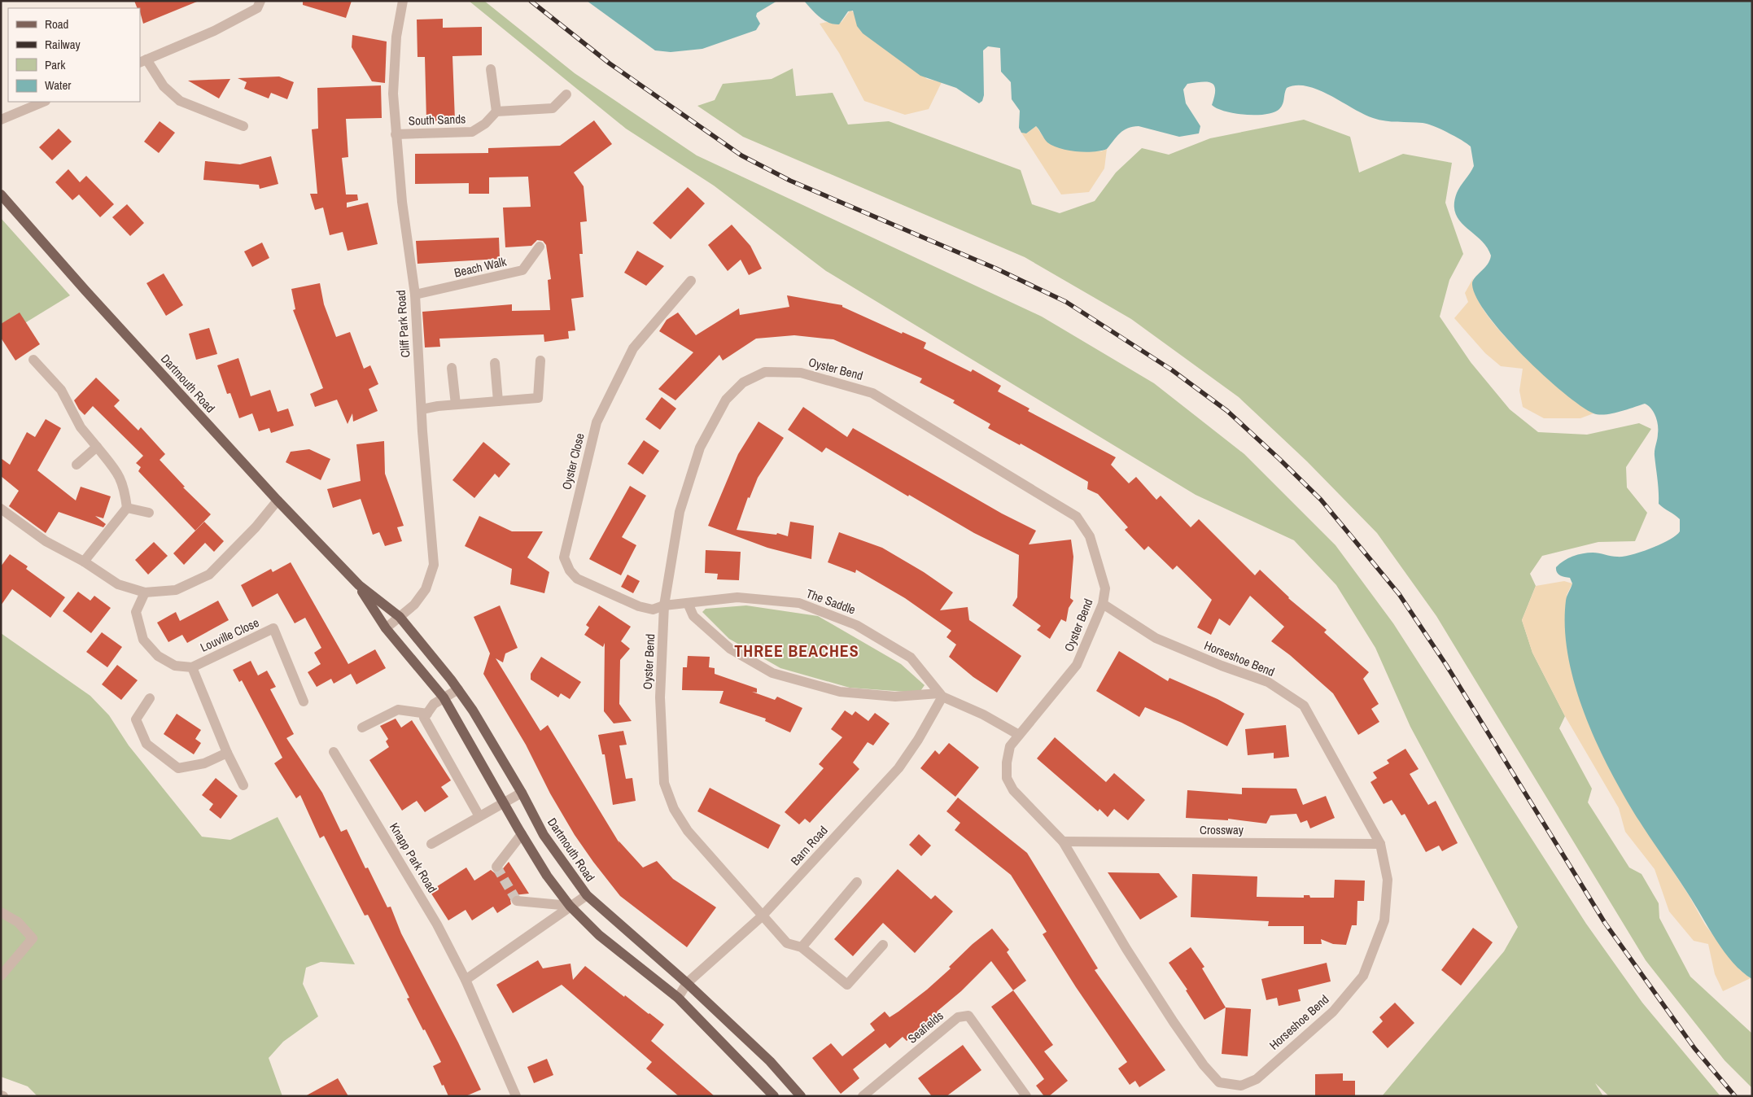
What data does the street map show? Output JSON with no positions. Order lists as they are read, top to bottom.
{
  "streets": {
    "main road": ["Dartmouth Road"],
    "street": [
      "South Sands",
      "Beach Walk",
      "Cliff Park Road",
      "Oyster Bend",
      "Oyster Close",
      "The Saddle",
      "Louville Close",
      "Horseshoe Bend",
      "Crossway",
      "Barn Road",
      "Knapp Park Road",
      "Seafields"
    ]
  },
  "crossings": [
    ["South Sands", "Cliff Park Road"],
    ["Beach Walk", "Cliff Park Road"],
    ["Cliff Park Road", "Dartmouth Road"],
    ["Oyster Bend", "Oyster Close"],
    ["Oyster Bend", "The Saddle"],
    ["Oyster Bend", "Horseshoe Bend"],
    ["Oyster Bend", "Barn Road"],
    ["Dartmouth Road", "Barn Road"],
    ["Oyster Close", "The Saddle"],
    ["The Saddle", "Horseshoe Bend"],
    ["The Saddle", "Barn Road"],
    ["Horseshoe Bend", "Crossway"]
  ],
  "districts": ["THREE BEACHES"],
  "legend": [
    "Road",
    "Railway",
    "Park",
    "Water"
  ]
}
